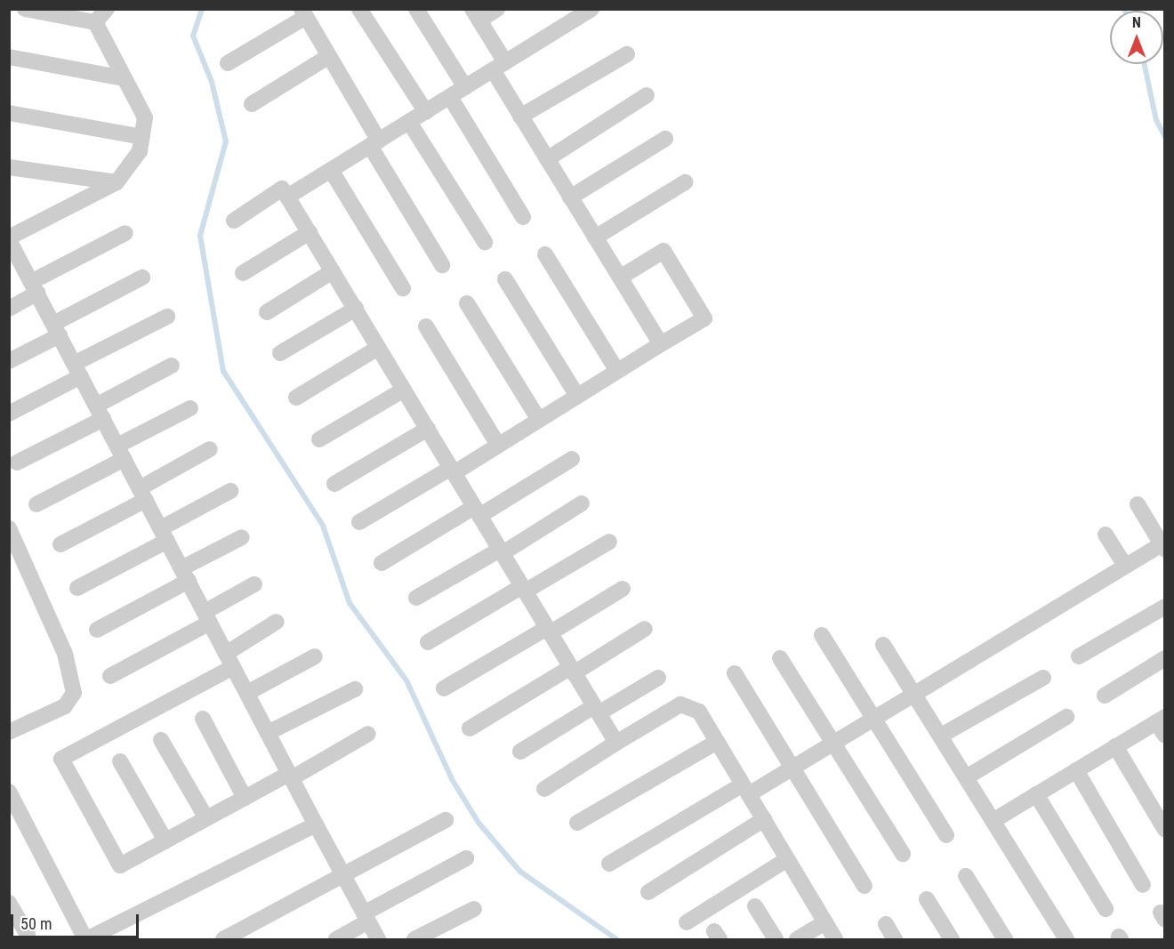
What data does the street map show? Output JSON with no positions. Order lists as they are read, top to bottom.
{
  "scale_bar": "50 m",
  "north": "top"
}
